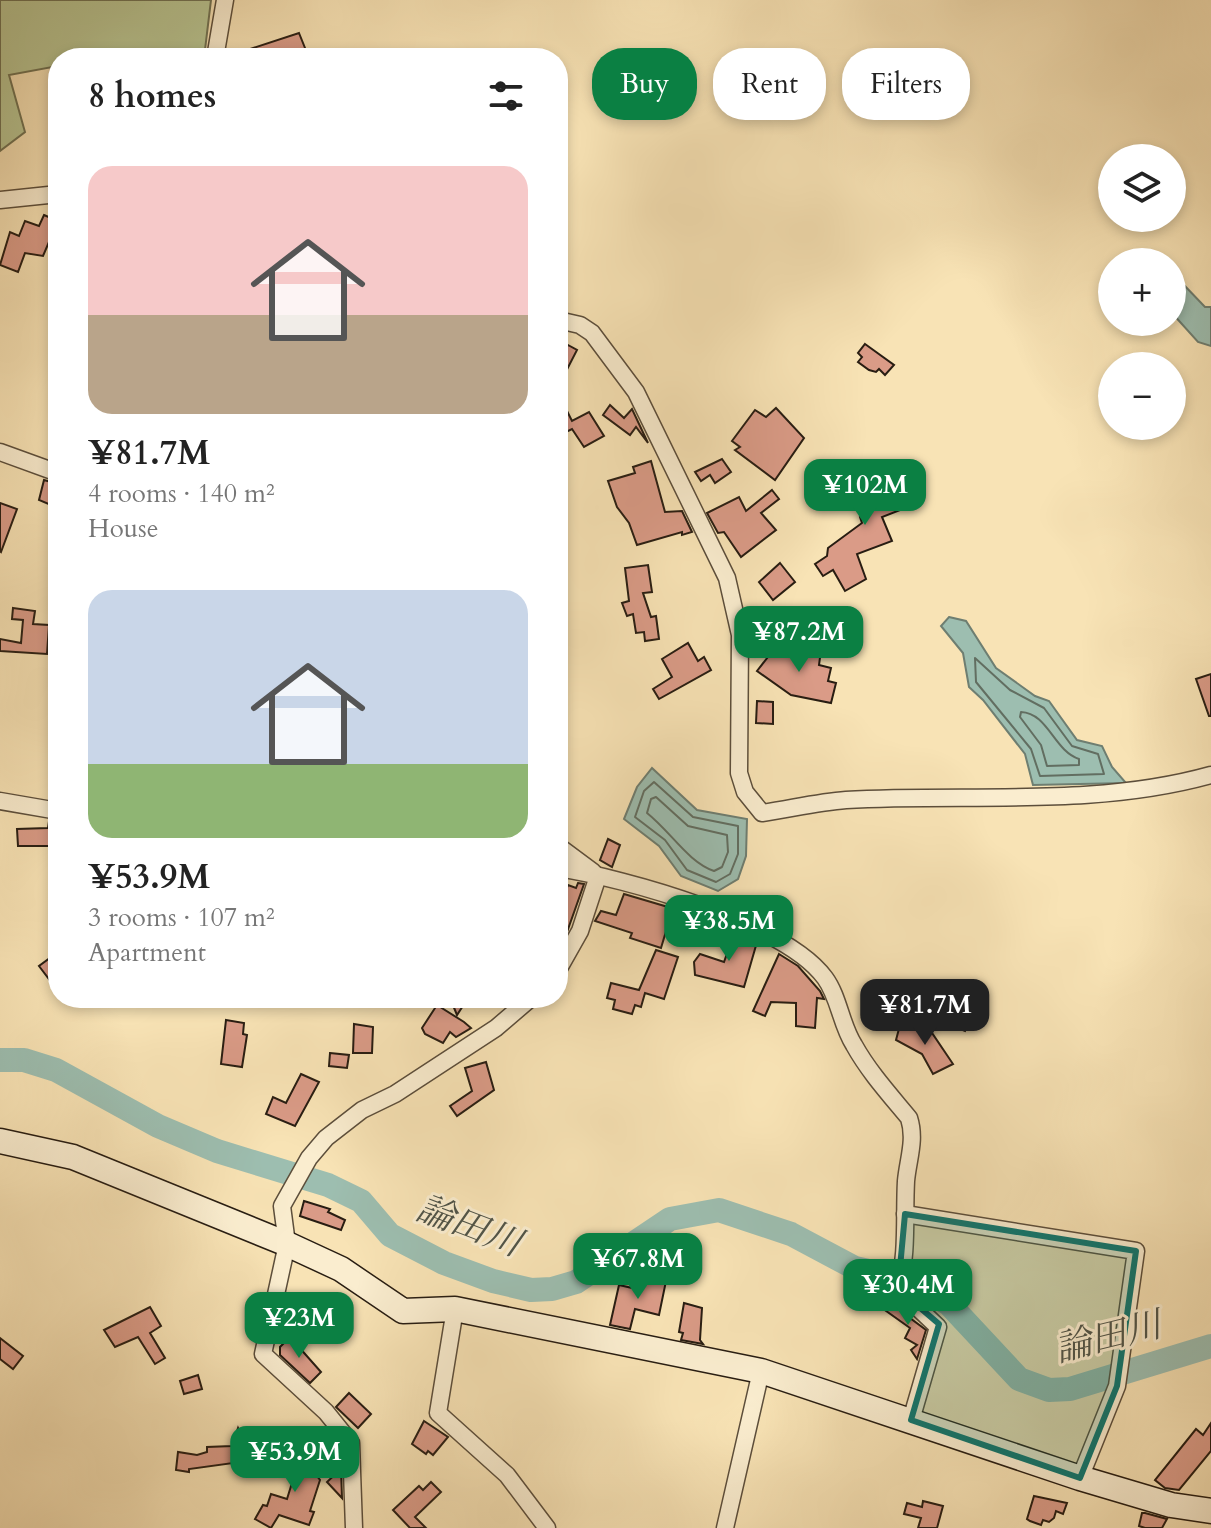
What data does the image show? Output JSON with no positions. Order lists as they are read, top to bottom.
{
  "water": ["論田川"],
  "page": {
    "chip": ["Buy", "Rent", "Filters"],
    "heading": "8 homes",
    "map_buttons": ["+", "−"],
    "list": [
      {
        "name": "¥81.7M",
        "note": "4 rooms · 140 m² · House"
      },
      {
        "name": "¥53.9M",
        "note": "3 rooms · 107 m² · Apartment"
      }
    ],
    "price": [
      "¥102M",
      "¥87.2M",
      "¥38.5M",
      "¥81.7M",
      "¥67.8M",
      "¥30.4M",
      "¥23M",
      "¥53.9M"
    ]
  }
}
